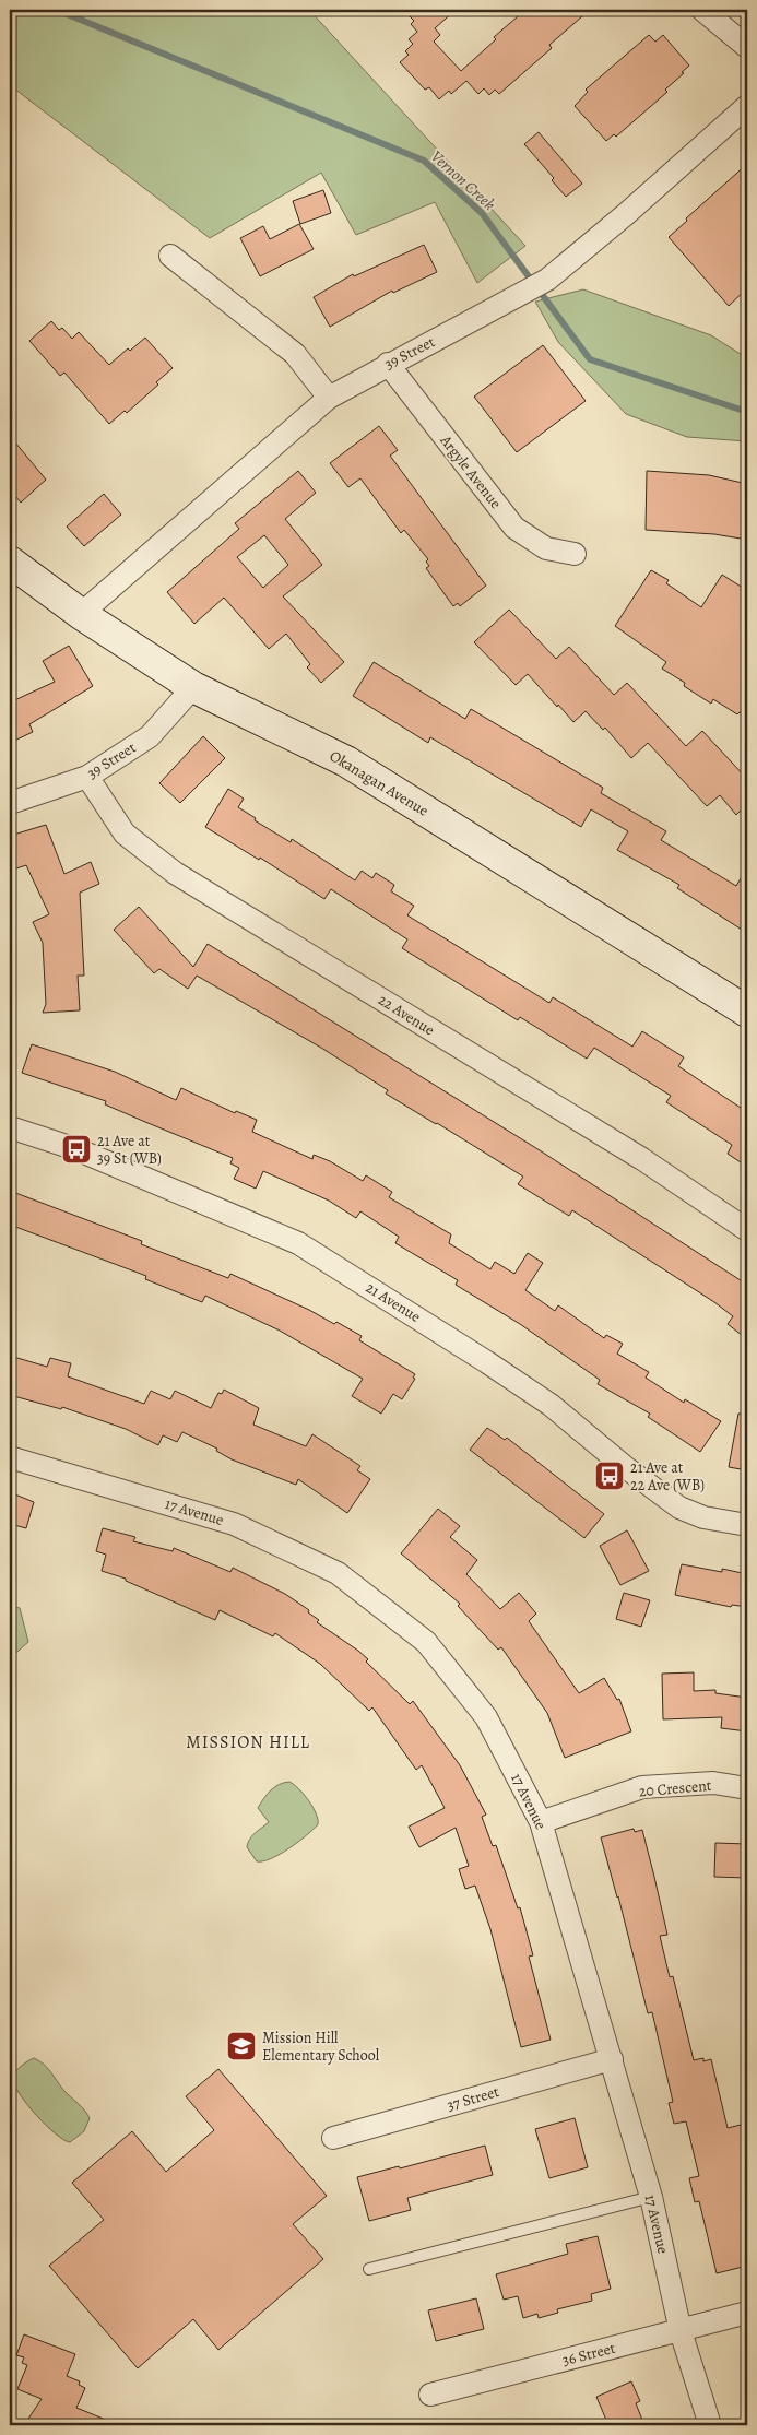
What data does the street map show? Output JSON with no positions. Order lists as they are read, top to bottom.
{
  "streets": {
    "street": [
      "39 Street",
      "Argyle Avenue",
      "Okanagan Avenue",
      "22 Avenue",
      "21 Avenue",
      "17 Avenue",
      "20 Crescent",
      "37 Street",
      "36 Street"
    ]
  },
  "crossings": [
    ["39 Street", "Argyle Avenue"],
    ["39 Street", "Okanagan Avenue"],
    ["39 Street", "22 Avenue"],
    ["17 Avenue", "20 Crescent"],
    ["17 Avenue", "37 Street"],
    ["17 Avenue", "36 Street"]
  ],
  "districts": ["MISSION HILL"],
  "water": ["Vernon Creek"],
  "places": {
    "bus stop": ["21 Ave at 39 St (WB)", "21 Ave at 22 Ave (WB)"],
    "school or university": ["Mission Hill Elementary School"]
  }
}
